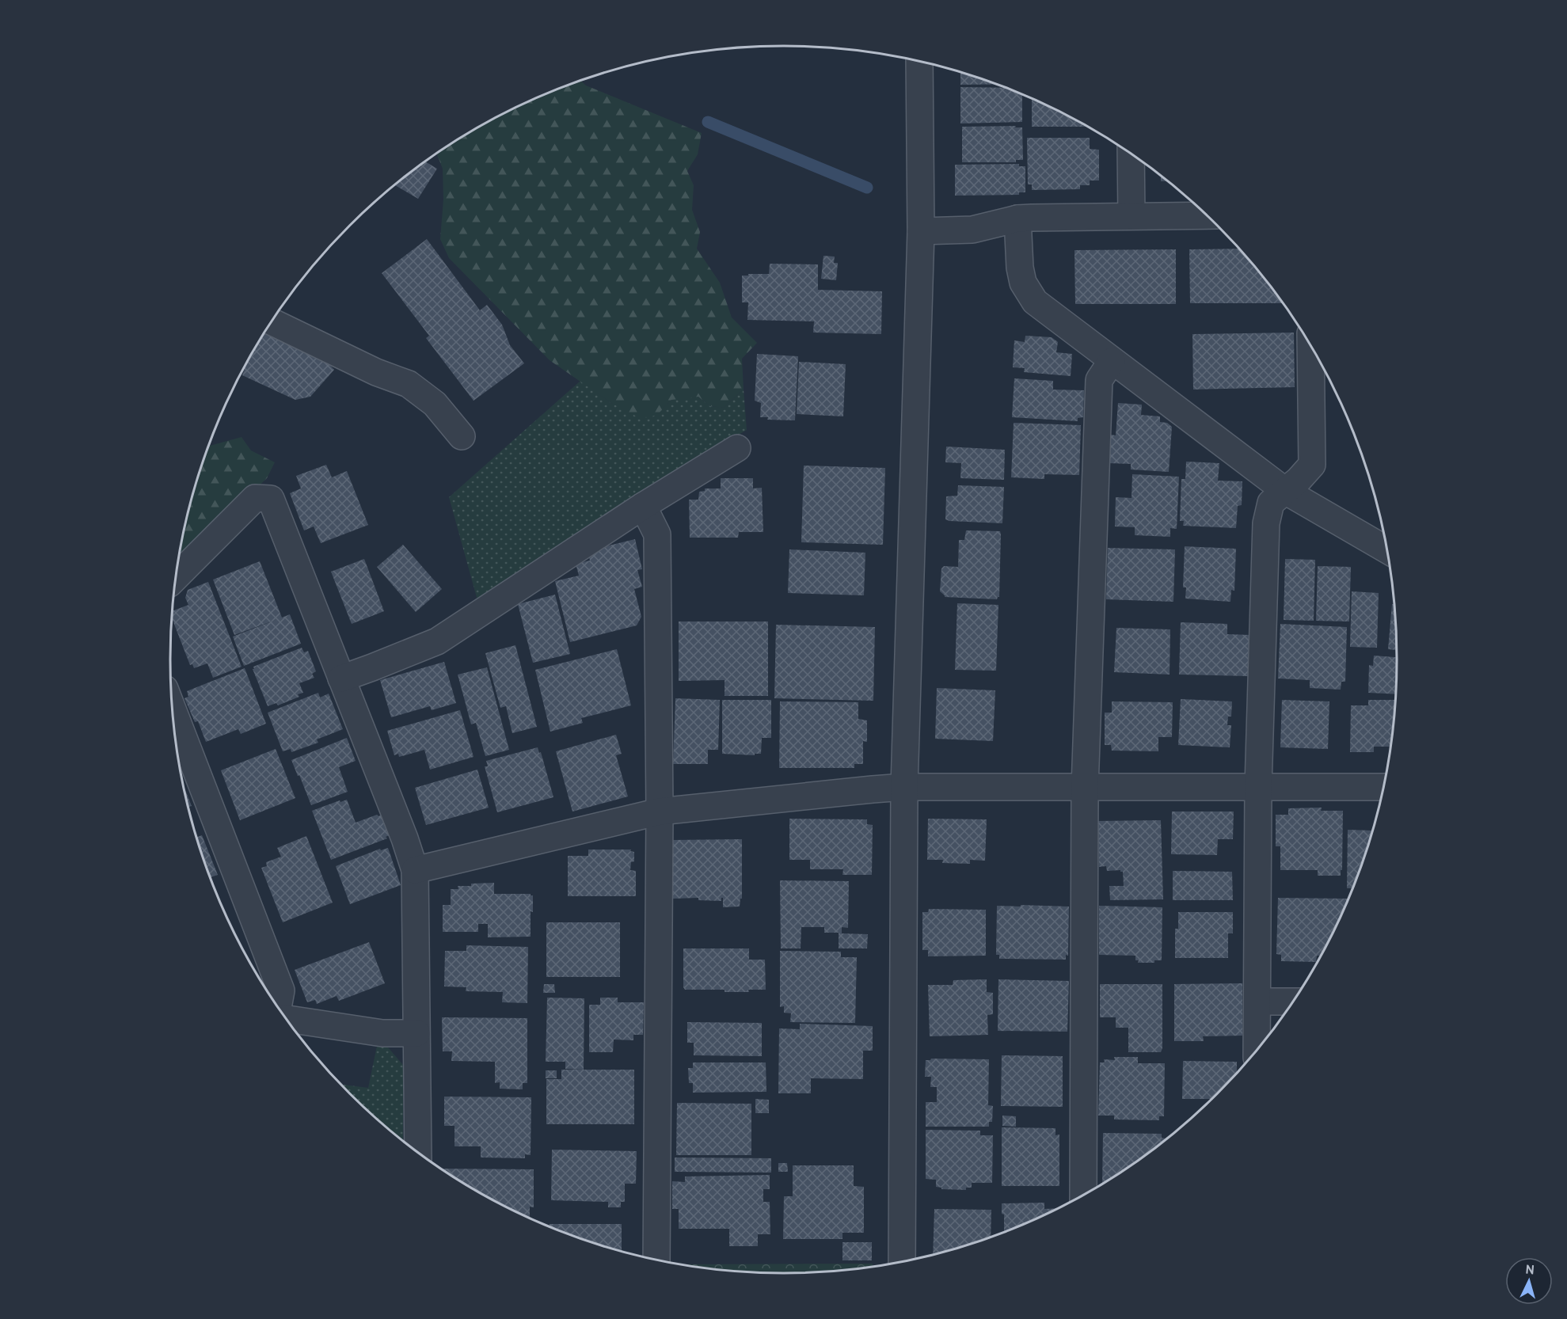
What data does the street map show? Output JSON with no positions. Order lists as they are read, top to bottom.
{
  "north": "top"
}
